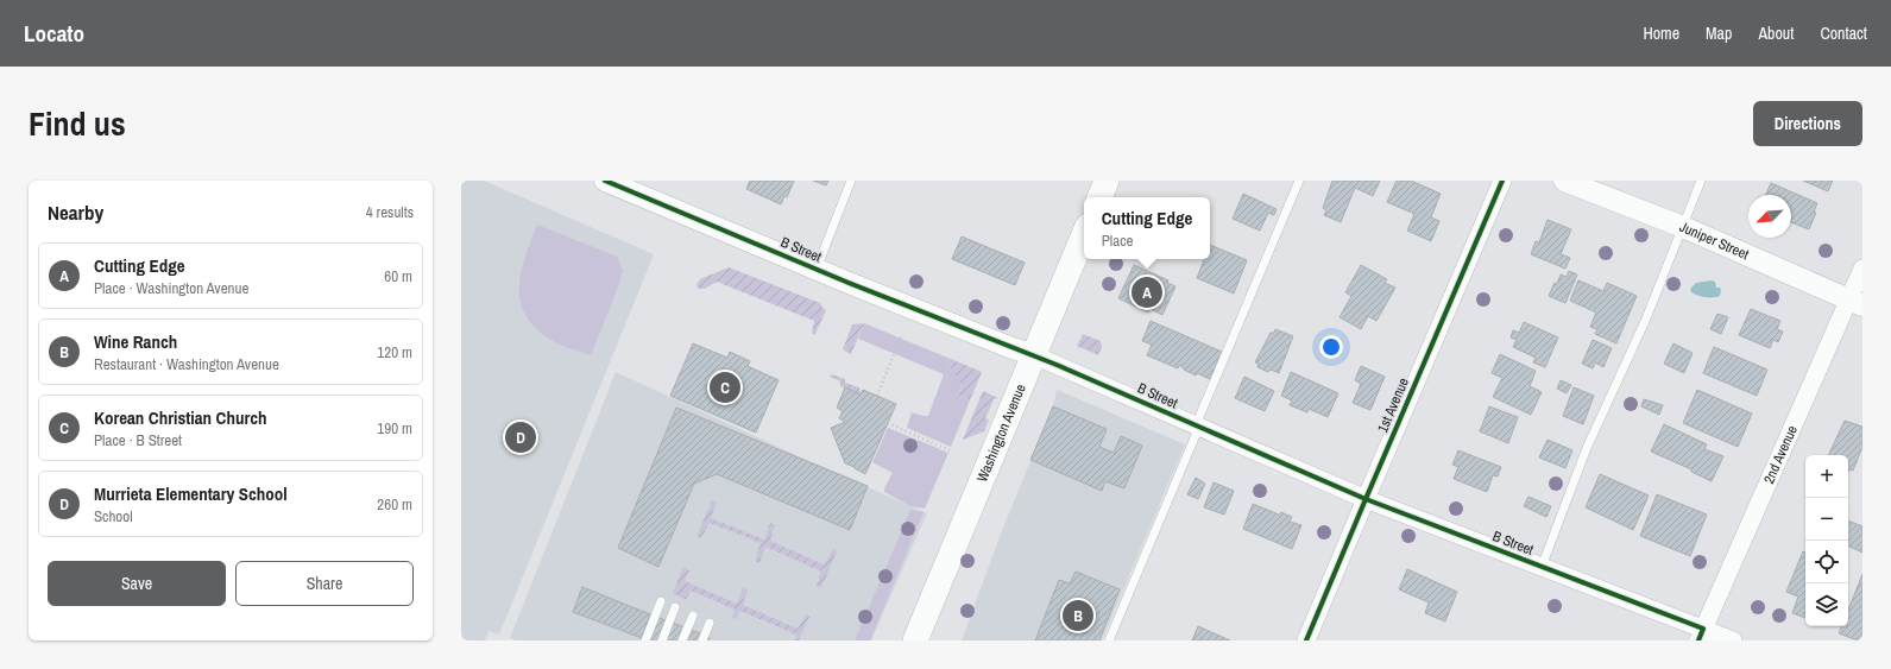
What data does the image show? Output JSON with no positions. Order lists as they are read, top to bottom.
{
  "streets": {
    "main road": ["Washington Avenue"],
    "street": [
      "Juniper Street",
      "B Street",
      "1st Avenue",
      "2nd Avenue"
    ]
  },
  "crossings": [
    ["Juniper Street", "2nd Avenue"],
    ["B Street", "1st Avenue"],
    ["B Street", "Washington Avenue"],
    ["B Street", "2nd Avenue"]
  ],
  "north": "bottom left",
  "page": {
    "header": "Locato",
    "nav": [
      "Home",
      "Map",
      "About",
      "Contact"
    ],
    "title": "Find us",
    "buttons": [
      "Directions",
      ["Save", "Share"]
    ],
    "heading": ["Nearby", "4 results"],
    "popup": ["Cutting Edge", "Place"],
    "list": [
      {
        "mark": "A",
        "name": "Cutting Edge",
        "note": "Place · Washington Avenue",
        "value": "60 m"
      },
      {
        "mark": "B",
        "name": "Wine Ranch",
        "note": "Restaurant · Washington Avenue",
        "value": "120 m"
      },
      {
        "mark": "C",
        "name": "Korean Christian Church",
        "note": "Place · B Street",
        "value": "190 m"
      },
      {
        "mark": "D",
        "name": "Murrieta Elementary School",
        "note": "School",
        "value": "260 m"
      }
    ],
    "pins": [
      "A",
      "C",
      "D",
      "B"
    ],
    "map_buttons": ["+", "−"]
  }
}
